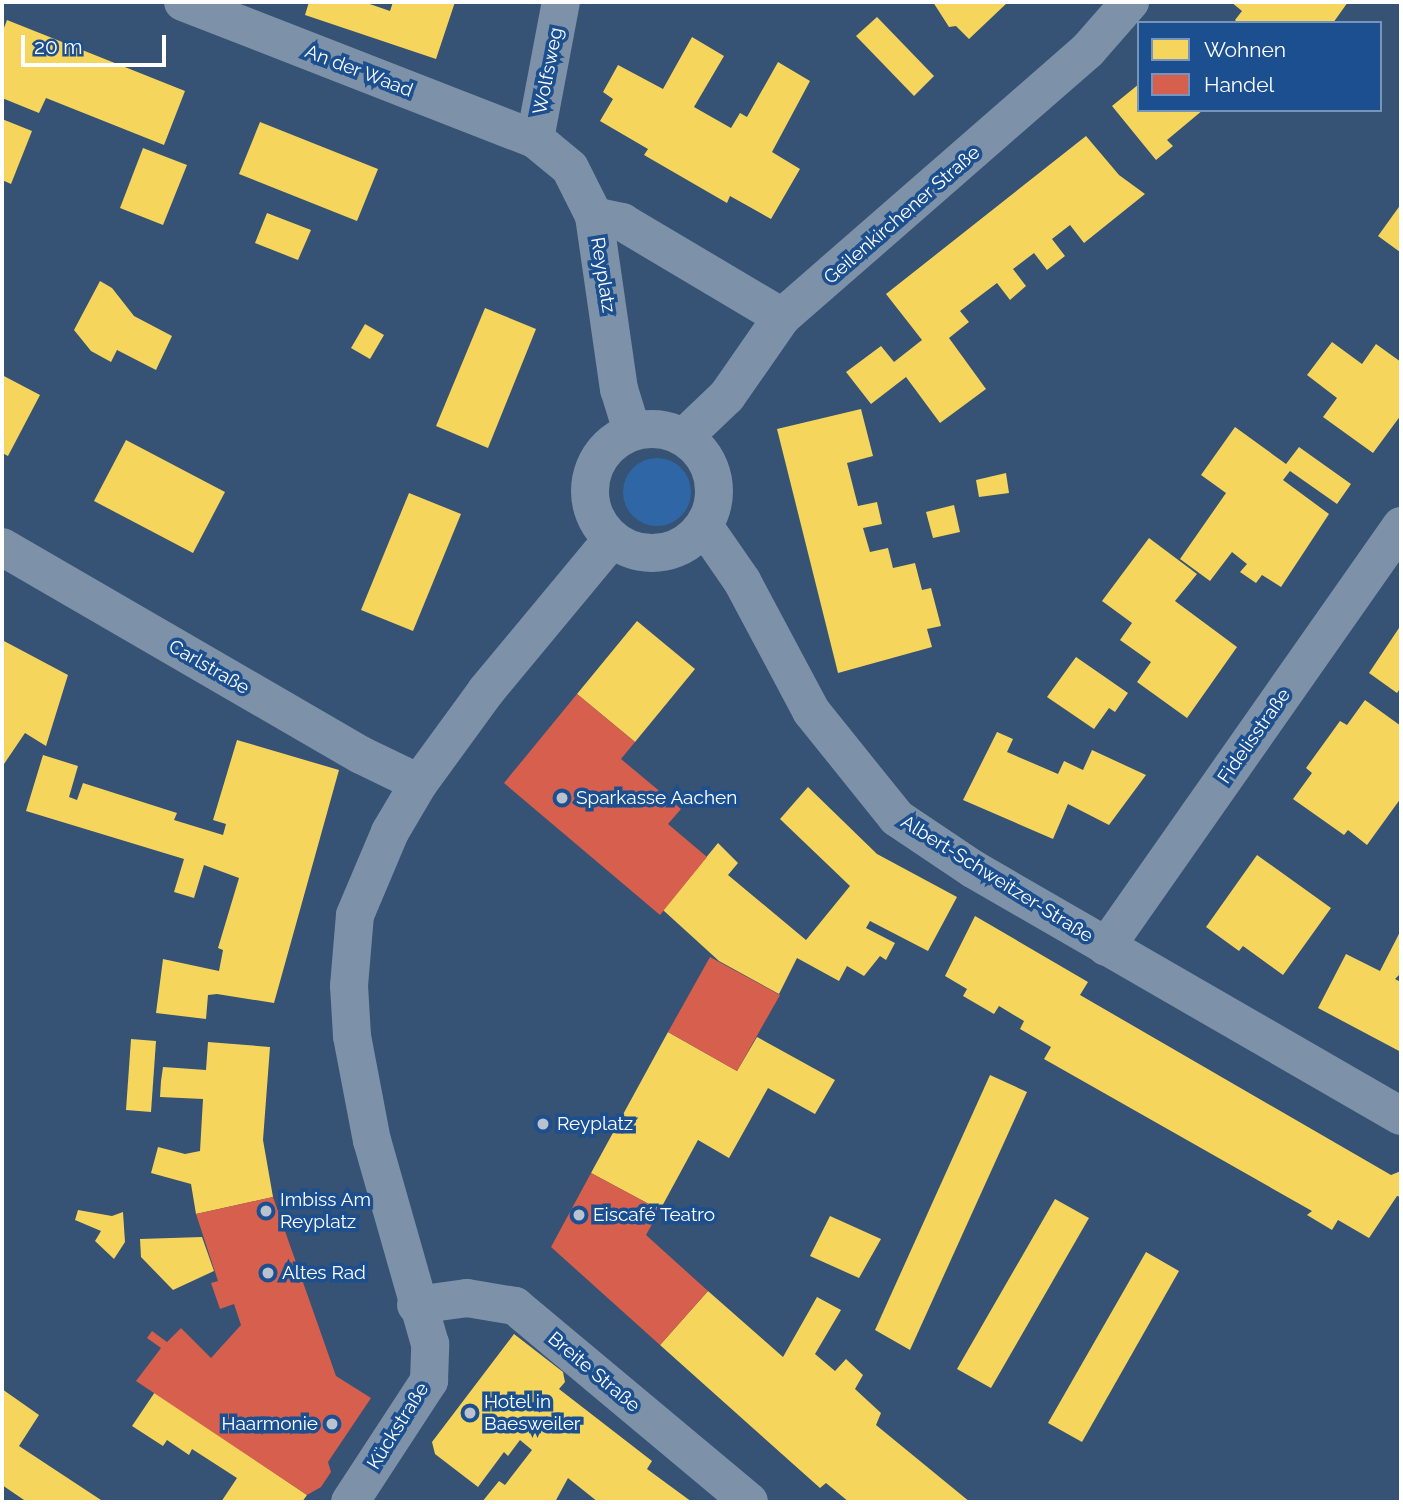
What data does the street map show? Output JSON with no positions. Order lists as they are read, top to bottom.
{
  "streets": {
    "street": [
      "An der Waad",
      "Wolfsweg",
      "Geilenkirchener Straße",
      "Reyplatz",
      "Carlstraße",
      "Fidelisstraße",
      "Albert-Schweitzer-Straße",
      "Breite Straße",
      "Kückstraße"
    ]
  },
  "crossings": [
    ["An der Waad", "Wolfsweg"],
    ["An der Waad", "Reyplatz"],
    ["Wolfsweg", "Reyplatz"],
    ["Geilenkirchener Straße", "Reyplatz"],
    ["Geilenkirchener Straße", "Albert-Schweitzer-Straße"],
    ["Reyplatz", "Albert-Schweitzer-Straße"],
    ["Fidelisstraße", "Albert-Schweitzer-Straße"],
    ["Breite Straße", "Kückstraße"]
  ],
  "places": [
    "Sparkasse Aachen",
    "Reyplatz",
    "Imbiss Am Reyplatz",
    "Eiscafé Teatro",
    "Altes Rad",
    "Hotel in Baesweiler",
    "Haarmonie"
  ],
  "legend": ["Wohnen", "Handel"],
  "scale_bar": "20 m"
}
